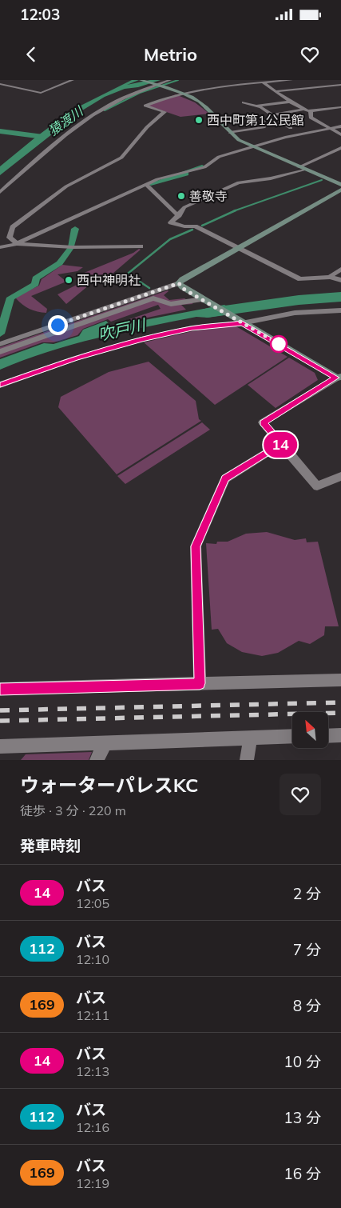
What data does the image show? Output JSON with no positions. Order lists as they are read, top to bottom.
{
  "water": ["猿渡川", "吹戸川"],
  "places": ["西中町第1公民館", "善敬寺", "西中神明社"],
  "lines": ["bus line 14"],
  "north": "top left",
  "page": {
    "status": "12:03",
    "header": "Metrio",
    "on_map": "14",
    "heading": [
      ["ウォーターパレスKC", "徒歩 · 3 分 · 220 m"],
      "発車時刻"
    ],
    "list": [
      {
        "mark": "14",
        "name": "バス",
        "note": "12:05",
        "value": "2 分"
      },
      {
        "mark": "112",
        "name": "バス",
        "note": "12:10",
        "value": "7 分"
      },
      {
        "mark": "169",
        "name": "バス",
        "note": "12:11",
        "value": "8 分"
      },
      {
        "mark": "14",
        "name": "バス",
        "note": "12:13",
        "value": "10 分"
      },
      {
        "mark": "112",
        "name": "バス",
        "note": "12:16",
        "value": "13 分"
      },
      {
        "mark": "169",
        "name": "バス",
        "note": "12:19",
        "value": "16 分"
      }
    ]
  }
}
